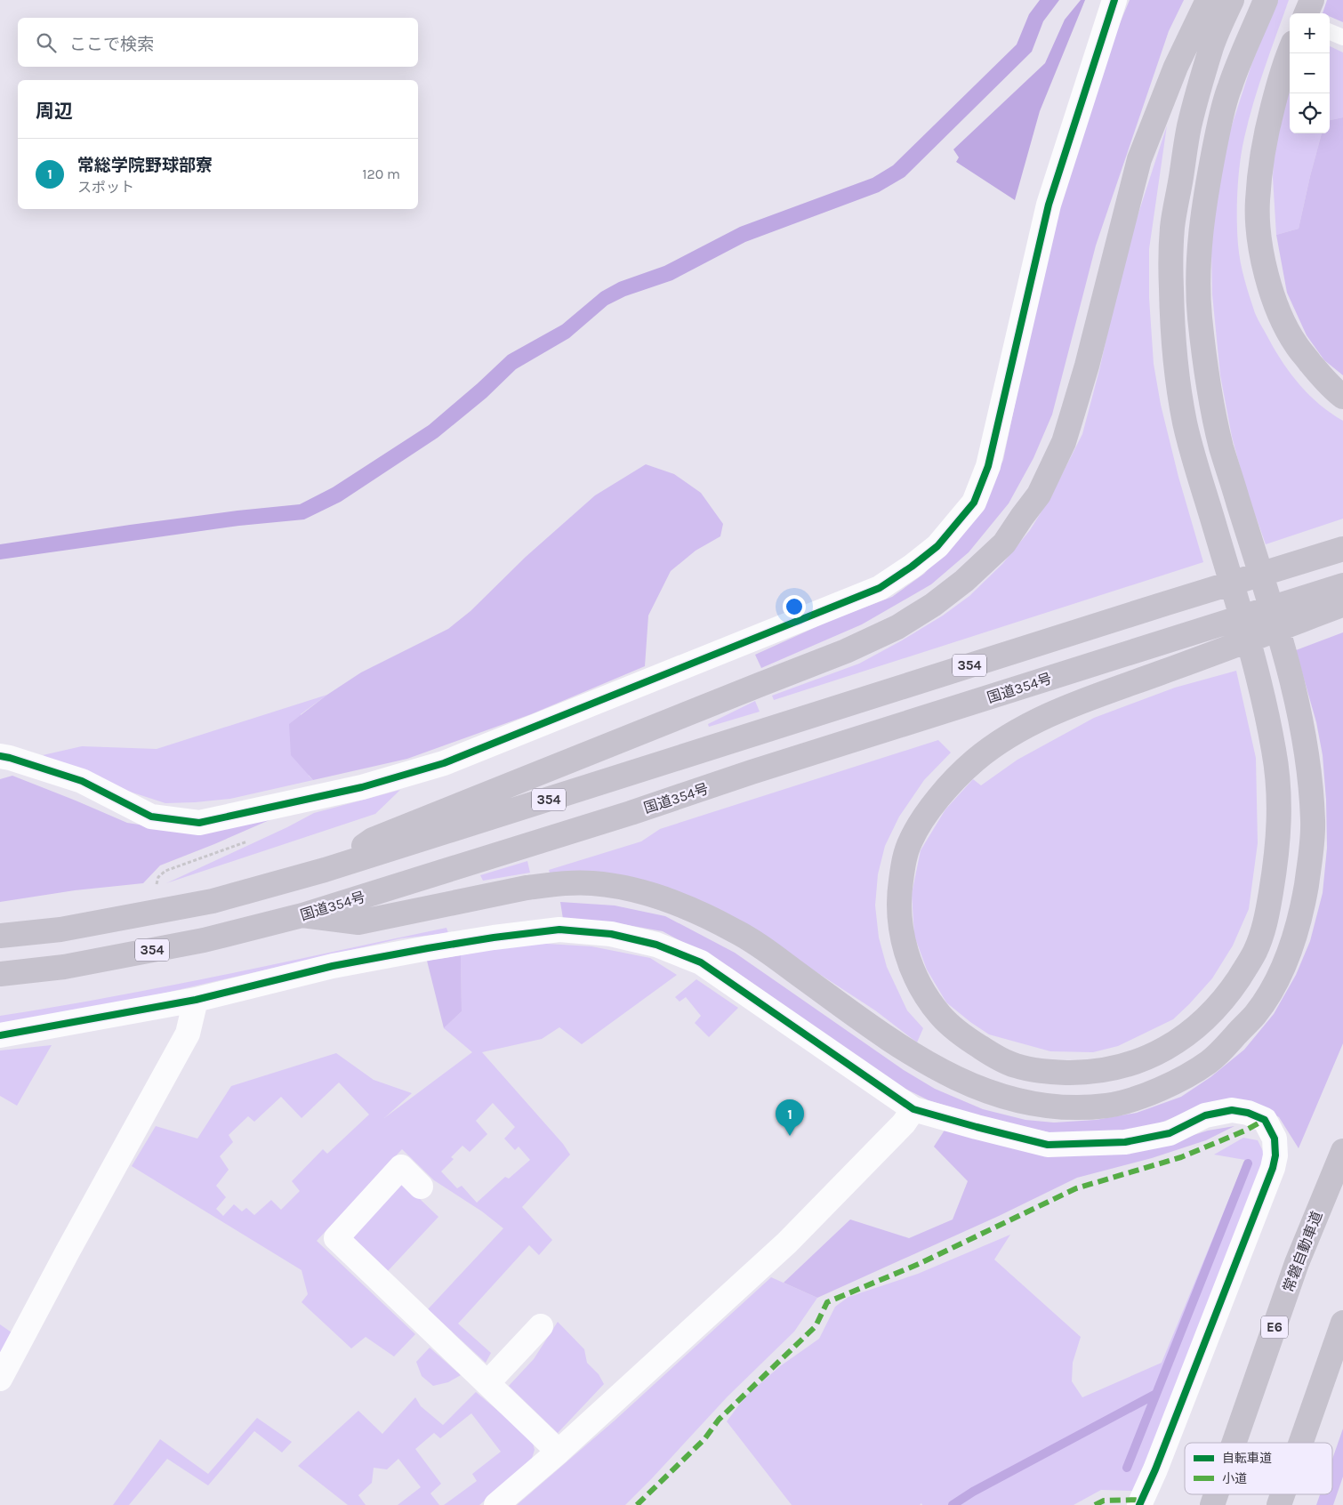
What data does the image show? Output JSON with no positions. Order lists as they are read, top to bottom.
{
  "streets": {
    "highway": [
      "354",
      "国道354号",
      "常磐自動車道",
      "E6"
    ]
  },
  "legend": ["自転車道", "小道"],
  "page": {
    "map_buttons": ["+", "−"],
    "search": "ここで検索",
    "heading": "周辺",
    "list": [
      {
        "mark": "1",
        "name": "常総学院野球部寮",
        "note": "スポット",
        "value": "120 m"
      }
    ],
    "pins": "1"
  }
}
